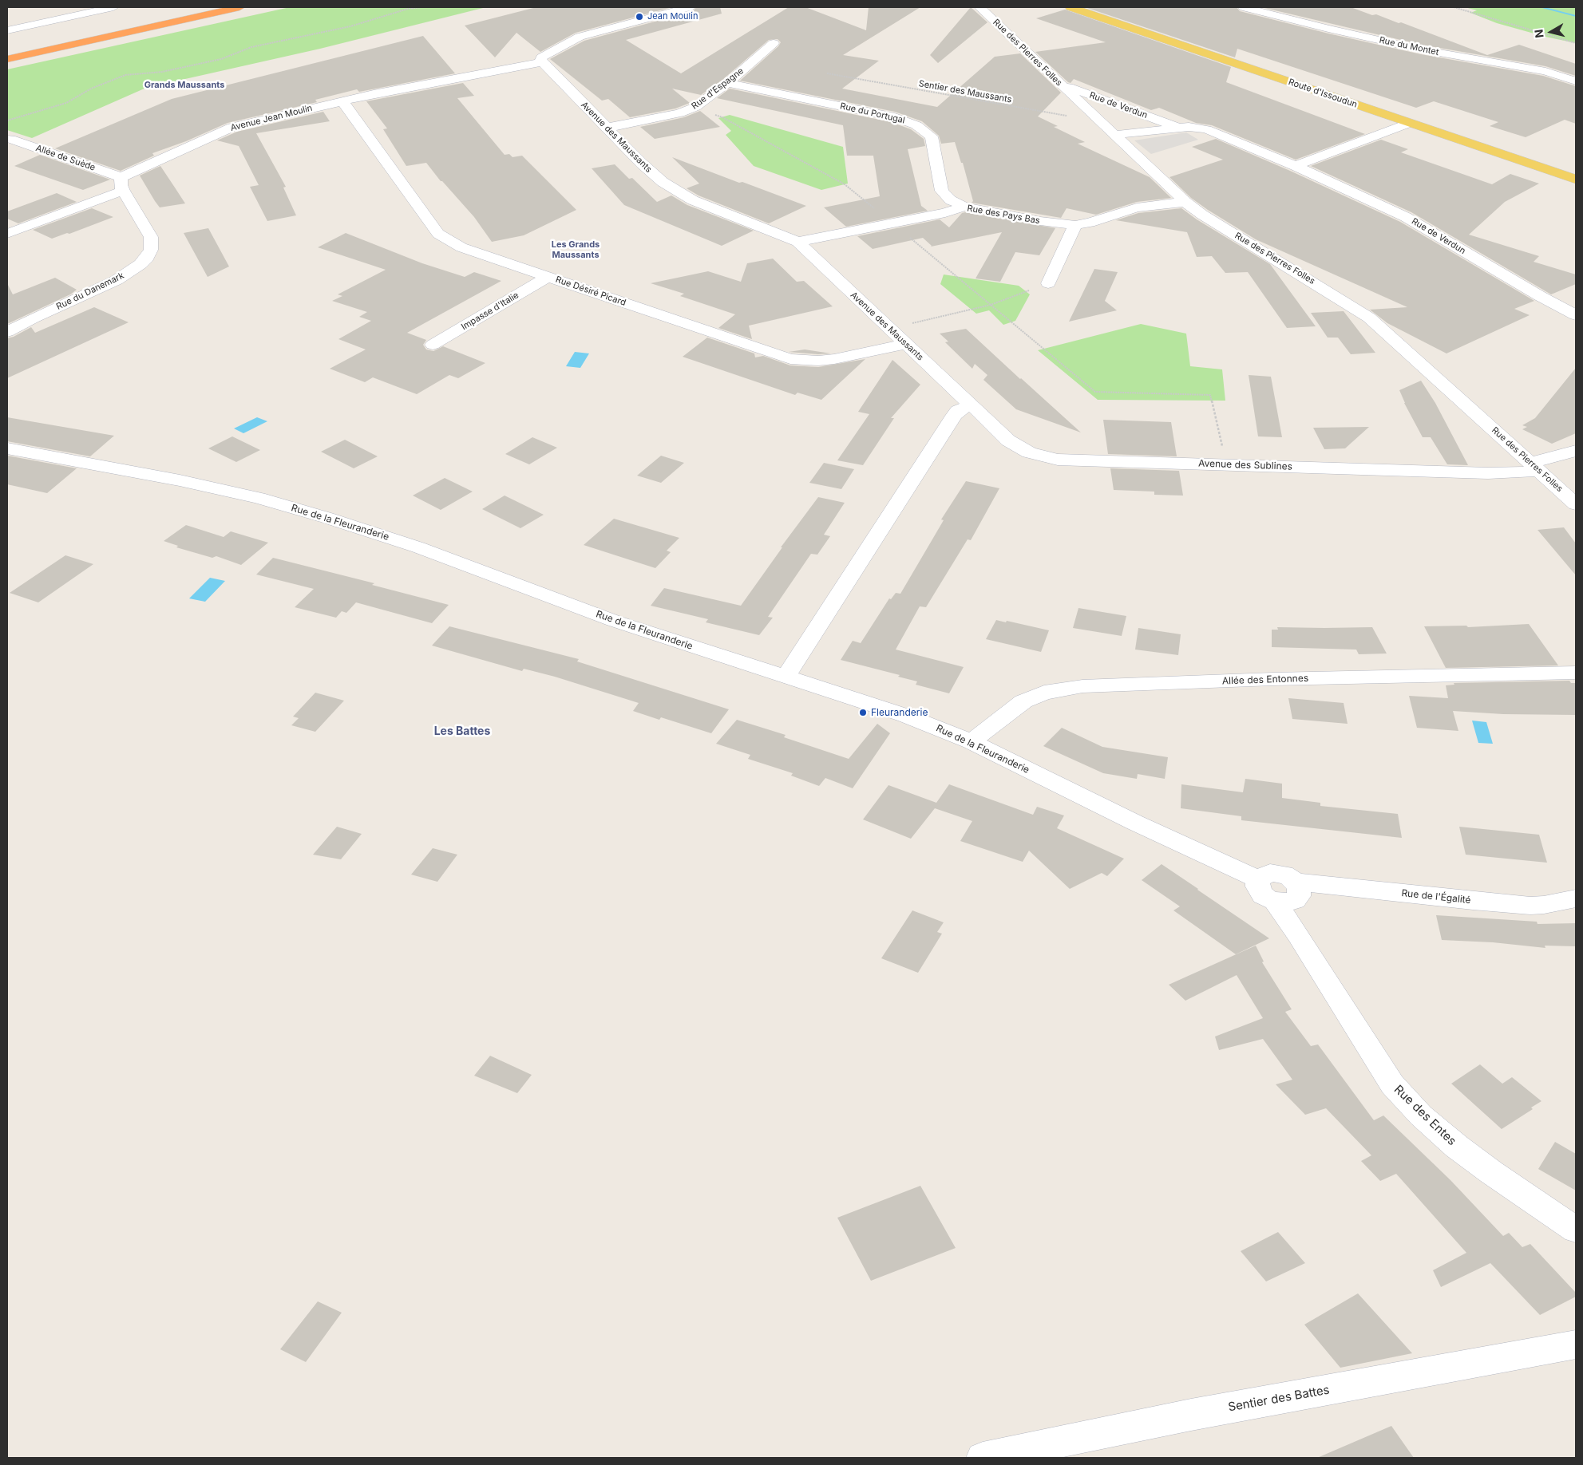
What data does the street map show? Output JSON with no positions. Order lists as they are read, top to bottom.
{
  "streets": {
    "main road": ["Route d'Issoudun"],
    "street": [
      "Rue du Montet",
      "Rue des Pierres Folles",
      "Rue d'Espagne",
      "Rue de Verdun",
      "Rue du Portugal",
      "Avenue Jean Moulin",
      "Avenue des Maussants",
      "Allée de Suède",
      "Rue des Pays Bas",
      "Rue du Danemark",
      "Rue Désiré Picard",
      "Impasse d'Italie",
      "Avenue des Sublines",
      "Rue de la Fleuranderie",
      "Allée des Entonnes",
      "Rue de l'Égalité",
      "Rue des Entes",
      "Sentier des Battes"
    ],
    "path": ["Sentier des Maussants"]
  },
  "crossings": [
    ["Rue des Pierres Folles", "Sentier des Maussants"],
    ["Rue des Pierres Folles", "Rue de Verdun"],
    ["Rue des Pierres Folles", "Rue des Pays Bas"],
    ["Rue des Pierres Folles", "Avenue des Sublines"],
    ["Rue d'Espagne", "Rue du Portugal"],
    ["Rue d'Espagne", "Avenue des Maussants"],
    ["Rue du Portugal", "Rue des Pays Bas"],
    ["Avenue Jean Moulin", "Avenue des Maussants"],
    ["Avenue Jean Moulin", "Allée de Suède"],
    ["Avenue Jean Moulin", "Rue du Danemark"],
    ["Avenue Jean Moulin", "Rue Désiré Picard"],
    ["Avenue des Maussants", "Rue des Pays Bas"],
    ["Avenue des Maussants", "Rue Désiré Picard"],
    ["Avenue des Maussants", "Avenue des Sublines"],
    ["Allée de Suède", "Rue du Danemark"],
    ["Rue Désiré Picard", "Impasse d'Italie"],
    ["Rue de la Fleuranderie", "Allée des Entonnes"],
    ["Rue de la Fleuranderie", "Rue de l'Égalité"],
    ["Rue de la Fleuranderie", "Rue des Entes"],
    ["Rue de l'Égalité", "Rue des Entes"]
  ],
  "districts": ["Grands Maussants", "Les Grands Maussants", "Les Battes"],
  "places": ["Jean Moulin", "Fleuranderie"],
  "north": "left"
}
